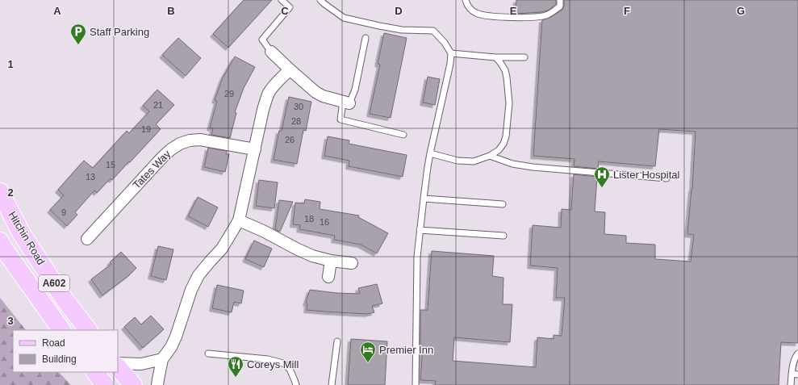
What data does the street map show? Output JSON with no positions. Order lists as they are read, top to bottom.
{
  "streets": {
    "main road": ["Hitchin Road", "A602"],
    "street": ["Tates Way"]
  },
  "places": {
    "parking": ["Staff Parking"],
    "hospital": ["Lister Hospital"],
    "hotel": ["Premier Inn"],
    "restaurant": ["Coreys Mill"]
  },
  "house_numbers": [
    "29",
    "21",
    "30",
    "28",
    "19",
    "26",
    "15",
    "13",
    "9",
    "18",
    "16"
  ],
  "legend": ["Road", "Building"],
  "grid": {
    "columns": [
      "A",
      "B",
      "C",
      "D",
      "E",
      "F",
      "G"
    ],
    "rows": ["1", "2", "3"]
  }
}
